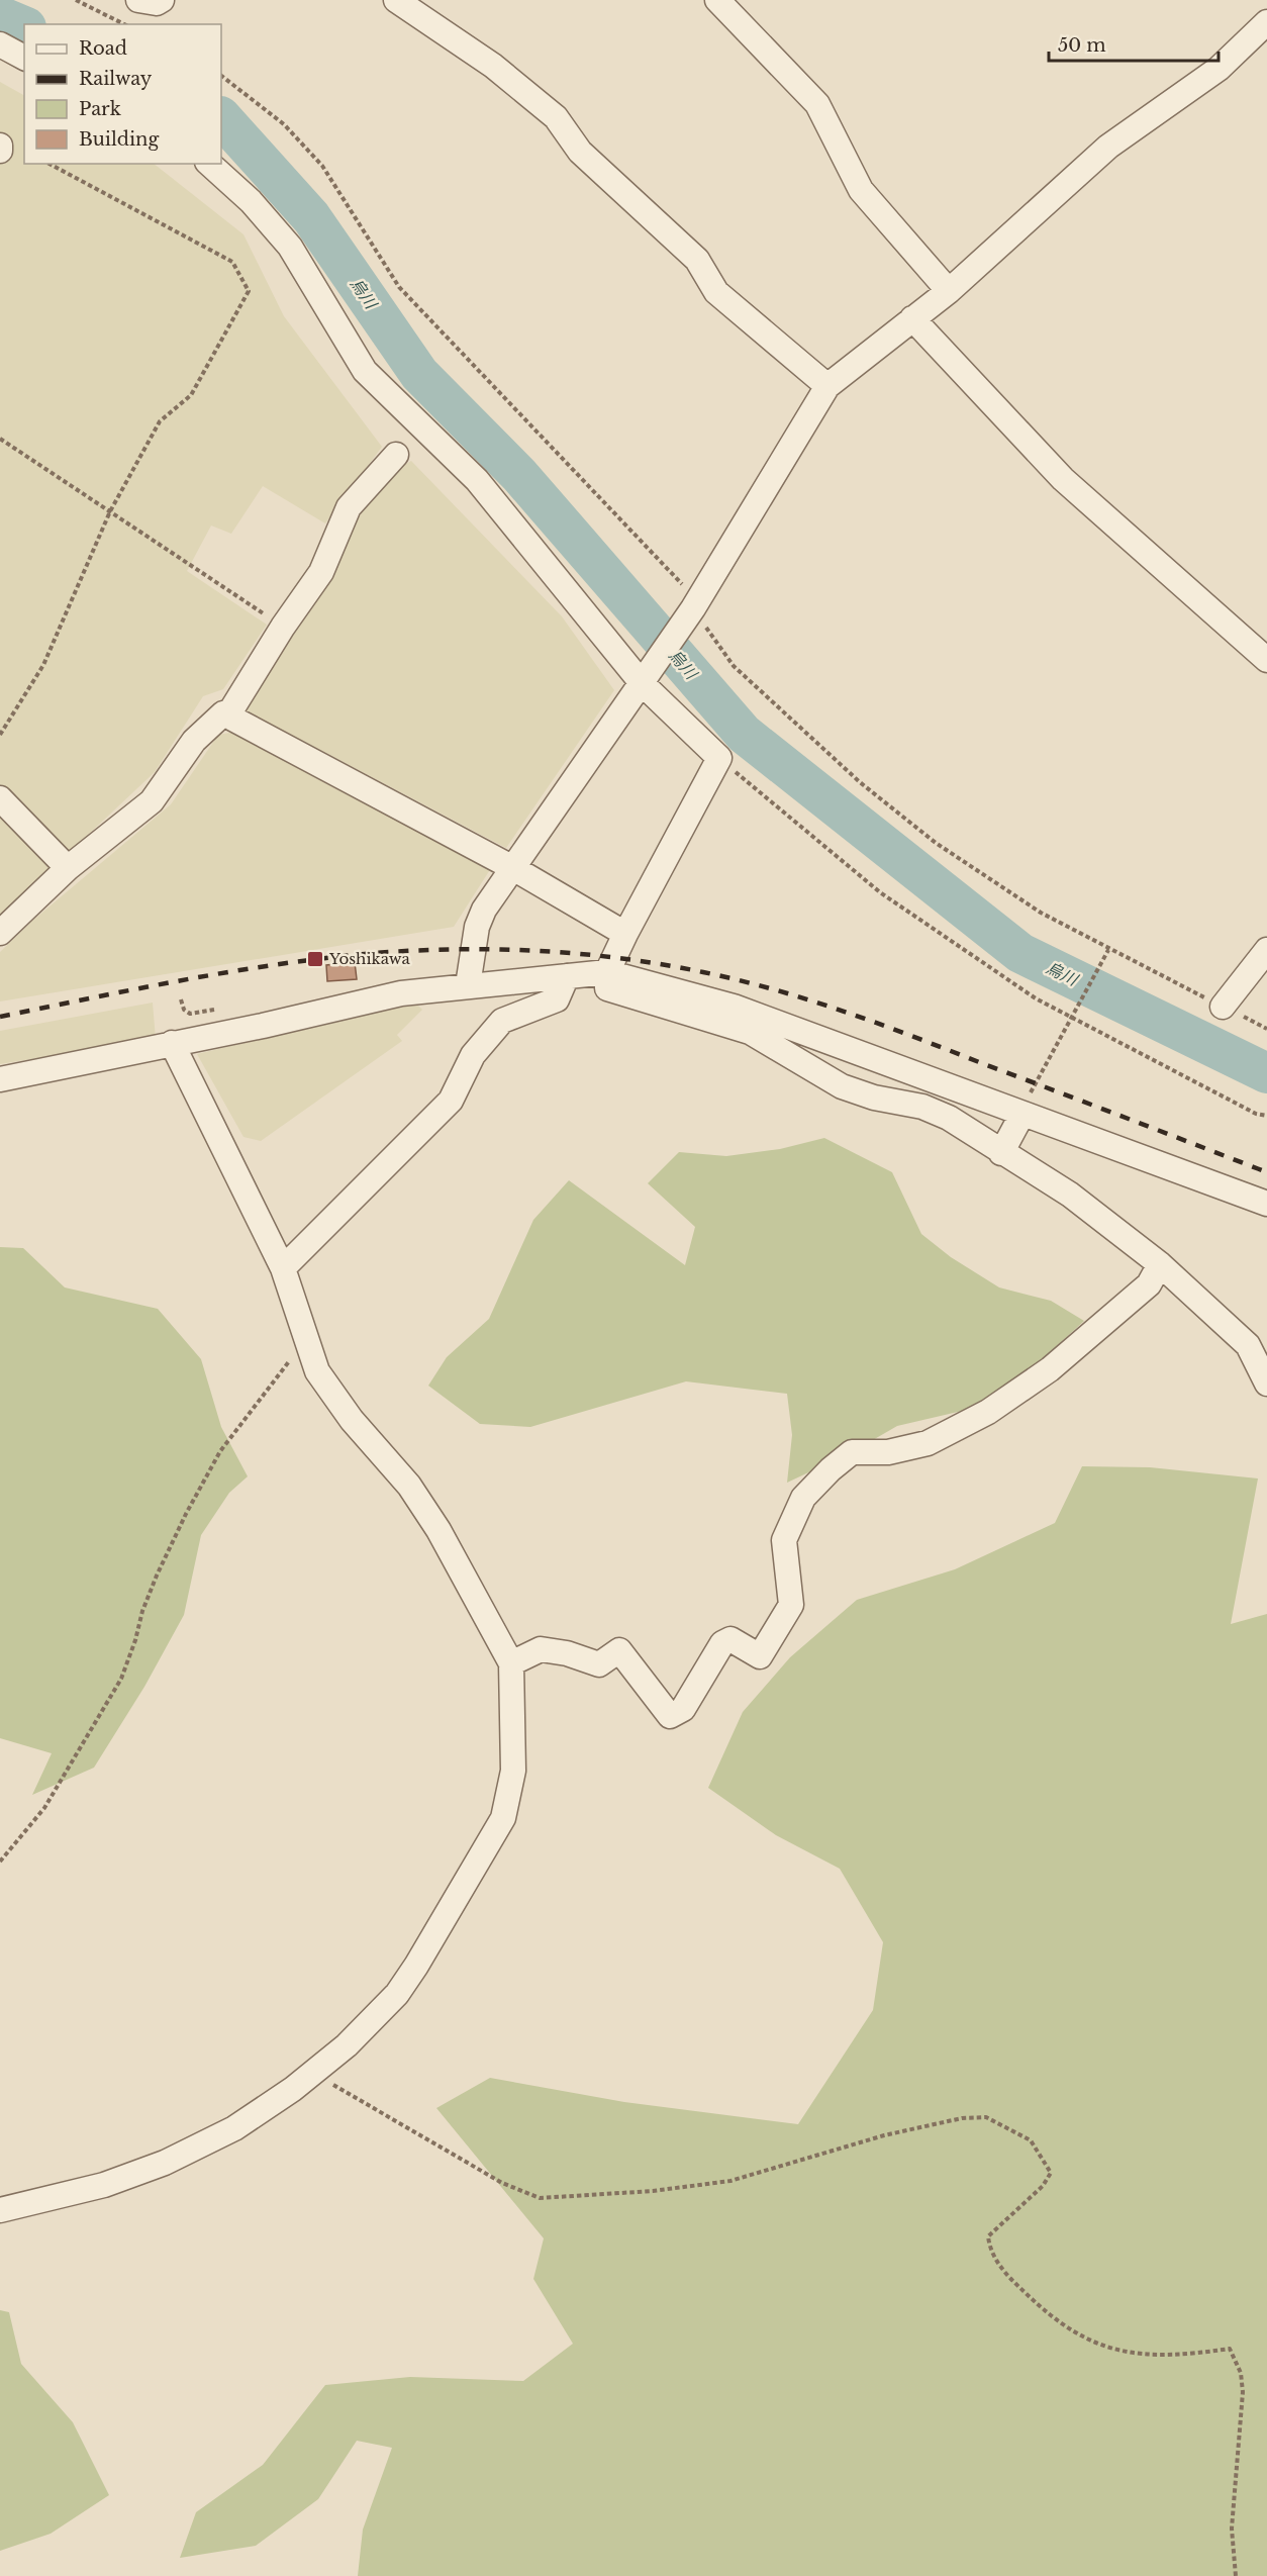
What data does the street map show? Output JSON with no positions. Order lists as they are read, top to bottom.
{
  "water": ["烏川"],
  "places": {
    "transit": ["Yoshikawa"]
  },
  "legend": [
    "Road",
    "Railway",
    "Park",
    "Building"
  ],
  "scale_bar": "50 m"
}
